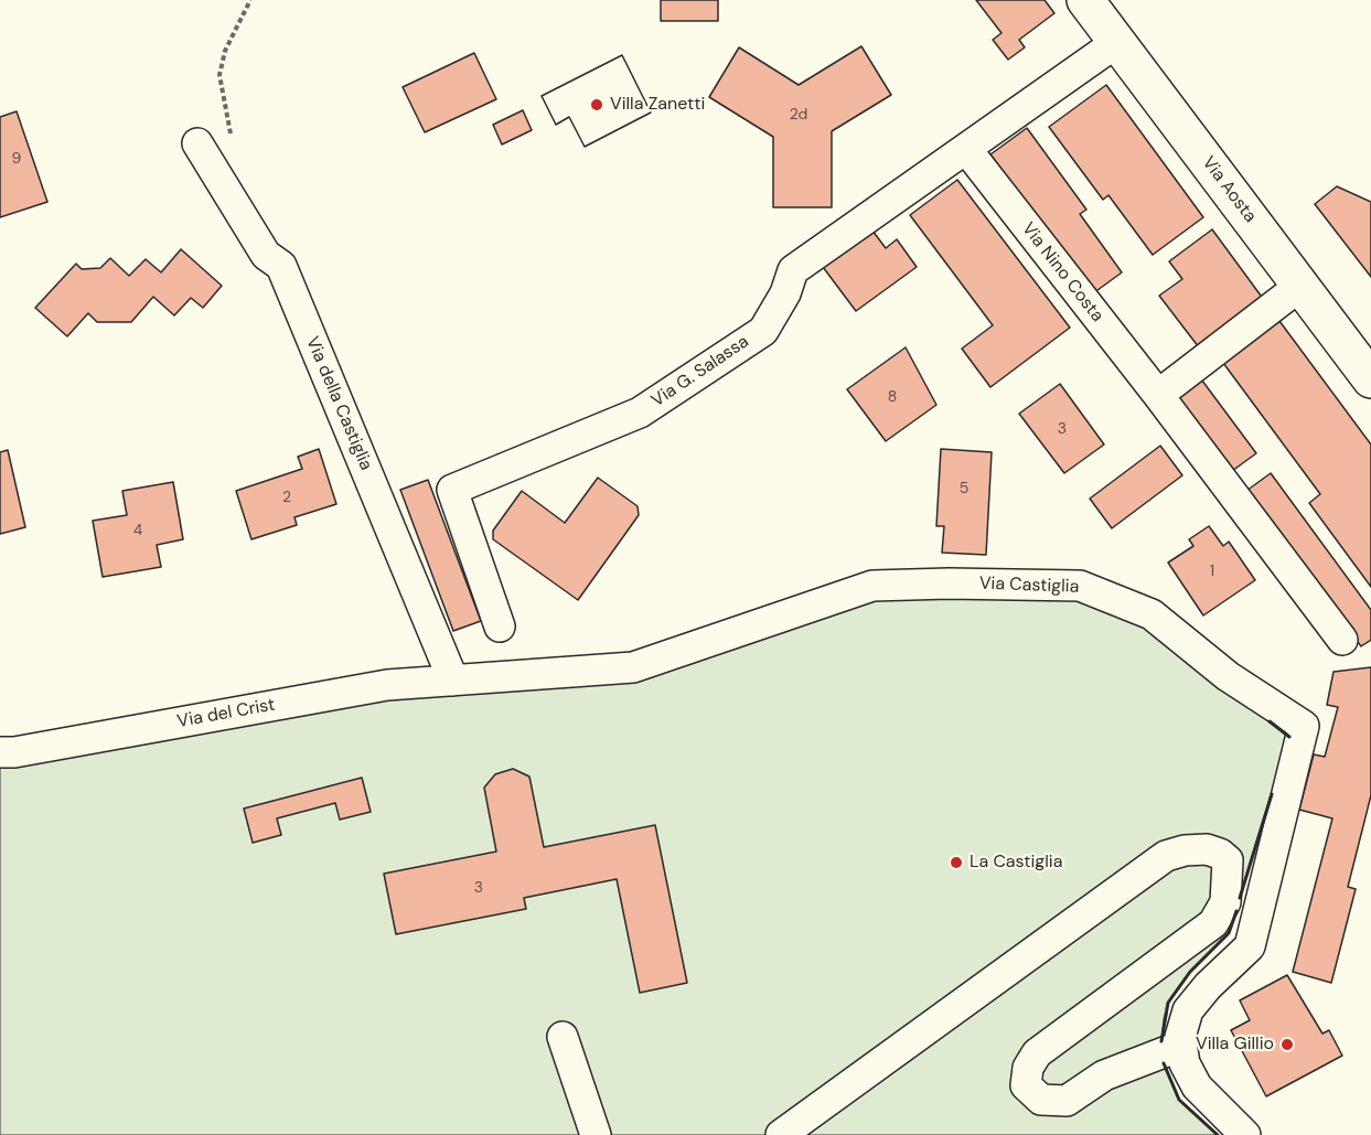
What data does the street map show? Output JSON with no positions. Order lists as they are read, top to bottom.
{
  "streets": {
    "main road": ["Via Aosta"],
    "street": [
      "Via Nino Costa",
      "Via G. Salassa",
      "Via della Castiglia",
      "Via Castiglia",
      "Via del Crist"
    ]
  },
  "crossings": [
    ["Via Aosta", "Via G. Salassa"],
    ["Via Nino Costa", "Via G. Salassa"],
    ["Via della Castiglia", "Via Castiglia"],
    ["Via della Castiglia", "Via del Crist"],
    ["Via Castiglia", "Via del Crist"]
  ],
  "places": ["Villa Zanetti", "La Castiglia", "Villa Gillio"],
  "house_numbers": [
    "2d",
    "9",
    "8",
    "3",
    "5",
    "2",
    "4",
    "1",
    "3"
  ]
}
